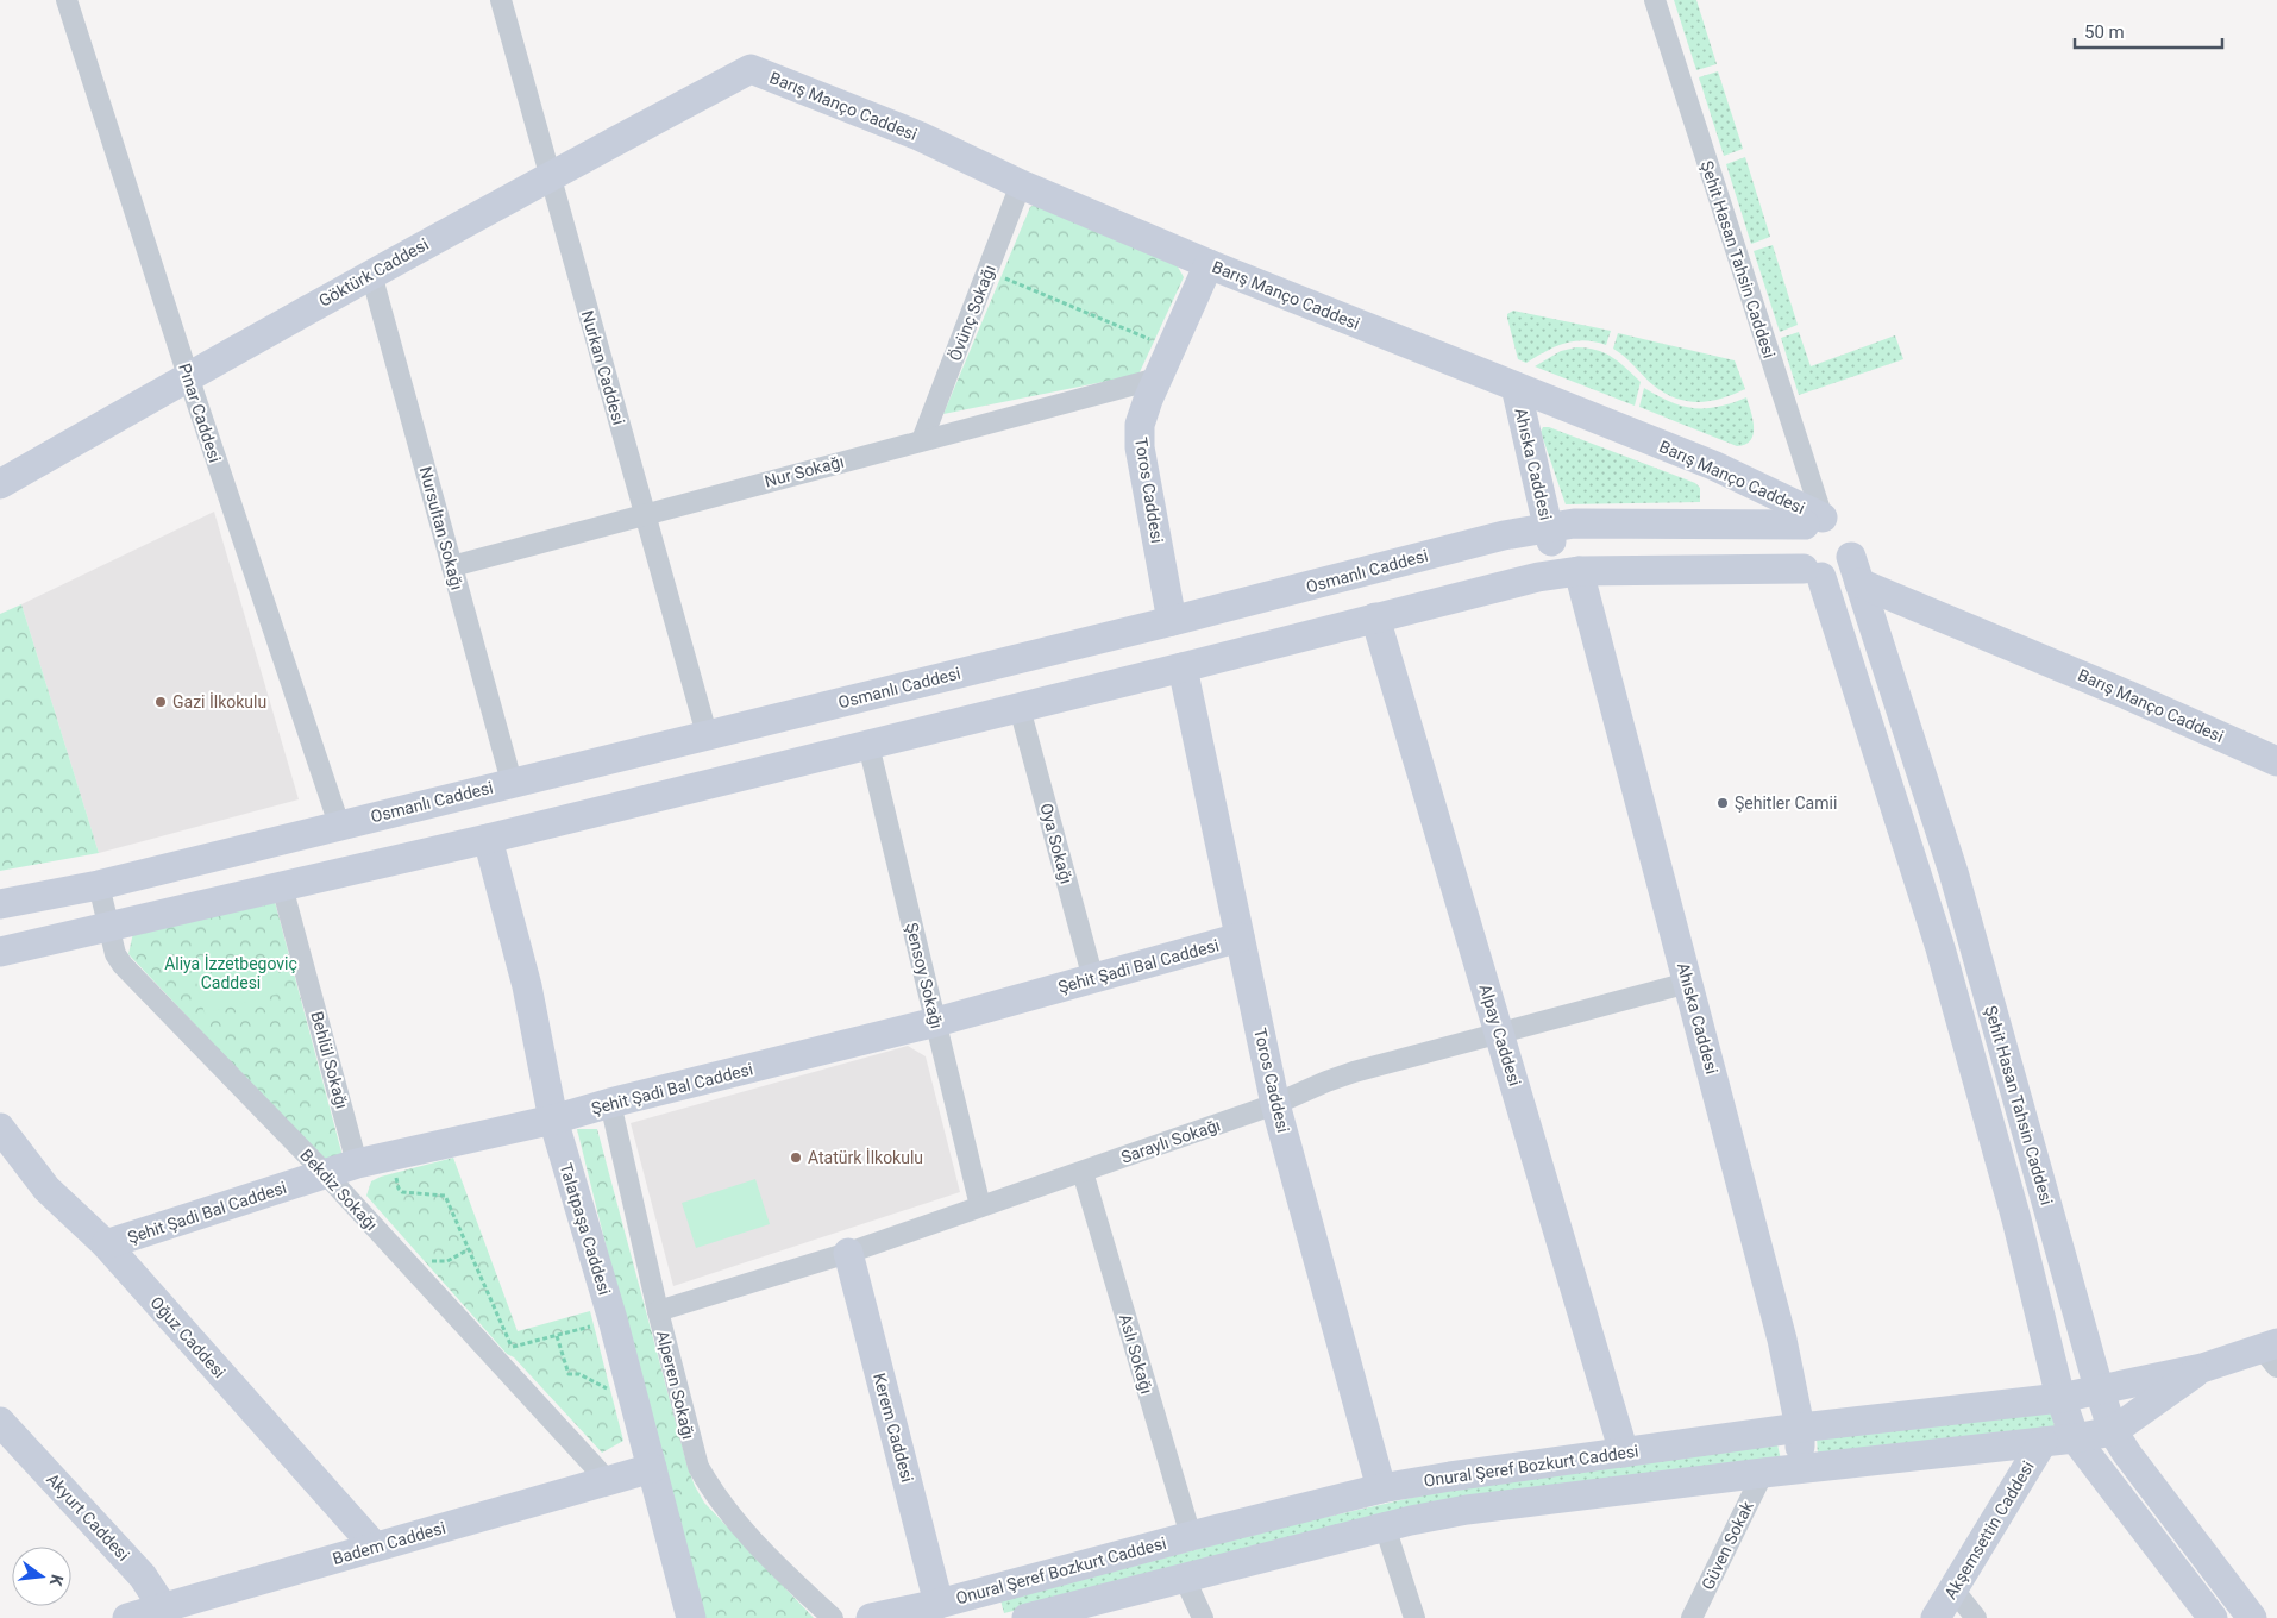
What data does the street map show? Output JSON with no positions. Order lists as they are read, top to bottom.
{
  "streets": {
    "street": [
      "Barış Manço Caddesi",
      "Şehit Hasan Tahsin Caddesi",
      "Göktürk Caddesi",
      "Övünç Sokağı",
      "Nurkan Caddesi",
      "Pınar Caddesi",
      "Ahıska Caddesi",
      "Nur Sokağı",
      "Toros Caddesi",
      "Nursultan Sokağı",
      "Osmanlı Caddesi",
      "Oya Sokağı",
      "Şehit Şadi Bal Caddesi",
      "Şensoy Sokağı",
      "Alpay Caddesi",
      "Behlül Sokağı",
      "Saraylı Sokağı",
      "Bekdiz Sokağı",
      "Talatpaşa Caddesi",
      "Oğuz Caddesi",
      "Aslı Sokağı",
      "Alperen Sokağı",
      "Kerem Caddesi",
      "Onural Şeref Bozkurt Caddesi",
      "Akyurt Caddesi",
      "Akşemsettin Caddesi",
      "Badem Caddesi",
      "Güven Sokak"
    ]
  },
  "crossings": [
    ["Barış Manço Caddesi", "Şehit Hasan Tahsin Caddesi"],
    ["Barış Manço Caddesi", "Göktürk Caddesi"],
    ["Barış Manço Caddesi", "Övünç Sokağı"],
    ["Barış Manço Caddesi", "Ahıska Caddesi"],
    ["Barış Manço Caddesi", "Toros Caddesi"],
    ["Barış Manço Caddesi", "Osmanlı Caddesi"],
    ["Şehit Hasan Tahsin Caddesi", "Osmanlı Caddesi"],
    ["Şehit Hasan Tahsin Caddesi", "Onural Şeref Bozkurt Caddesi"],
    ["Göktürk Caddesi", "Nurkan Caddesi"],
    ["Göktürk Caddesi", "Pınar Caddesi"],
    ["Göktürk Caddesi", "Nursultan Sokağı"],
    ["Övünç Sokağı", "Nur Sokağı"],
    ["Nurkan Caddesi", "Nur Sokağı"],
    ["Nurkan Caddesi", "Osmanlı Caddesi"],
    ["Pınar Caddesi", "Osmanlı Caddesi"],
    ["Ahıska Caddesi", "Osmanlı Caddesi"],
    ["Ahıska Caddesi", "Saraylı Sokağı"],
    ["Ahıska Caddesi", "Onural Şeref Bozkurt Caddesi"],
    ["Nur Sokağı", "Toros Caddesi"],
    ["Nur Sokağı", "Nursultan Sokağı"],
    ["Toros Caddesi", "Osmanlı Caddesi"],
    ["Toros Caddesi", "Şehit Şadi Bal Caddesi"],
    ["Toros Caddesi", "Saraylı Sokağı"],
    ["Toros Caddesi", "Onural Şeref Bozkurt Caddesi"],
    ["Nursultan Sokağı", "Osmanlı Caddesi"],
    ["Osmanlı Caddesi", "Bekdiz Sokağı"],
    ["Oya Sokağı", "Şehit Şadi Bal Caddesi"],
    ["Şehit Şadi Bal Caddesi", "Şensoy Sokağı"],
    ["Şehit Şadi Bal Caddesi", "Behlül Sokağı"],
    ["Şehit Şadi Bal Caddesi", "Bekdiz Sokağı"],
    ["Şehit Şadi Bal Caddesi", "Talatpaşa Caddesi"],
    ["Şehit Şadi Bal Caddesi", "Oğuz Caddesi"],
    ["Şehit Şadi Bal Caddesi", "Alperen Sokağı"],
    ["Şensoy Sokağı", "Saraylı Sokağı"],
    ["Alpay Caddesi", "Saraylı Sokağı"],
    ["Alpay Caddesi", "Onural Şeref Bozkurt Caddesi"],
    ["Saraylı Sokağı", "Aslı Sokağı"],
    ["Saraylı Sokağı", "Alperen Sokağı"],
    ["Saraylı Sokağı", "Kerem Caddesi"],
    ["Bekdiz Sokağı", "Badem Caddesi"],
    ["Talatpaşa Caddesi", "Badem Caddesi"],
    ["Oğuz Caddesi", "Badem Caddesi"],
    ["Aslı Sokağı", "Onural Şeref Bozkurt Caddesi"],
    ["Kerem Caddesi", "Onural Şeref Bozkurt Caddesi"],
    ["Onural Şeref Bozkurt Caddesi", "Akşemsettin Caddesi"],
    ["Onural Şeref Bozkurt Caddesi", "Güven Sokak"],
    ["Akyurt Caddesi", "Badem Caddesi"]
  ],
  "parks": ["Aliya İzzetbegoviç Caddesi"],
  "places": ["Gazi İlkokulu", "Şehitler Camii", "Atatürk İlkokulu"],
  "scale_bar": "50 m",
  "north": "right"
}
